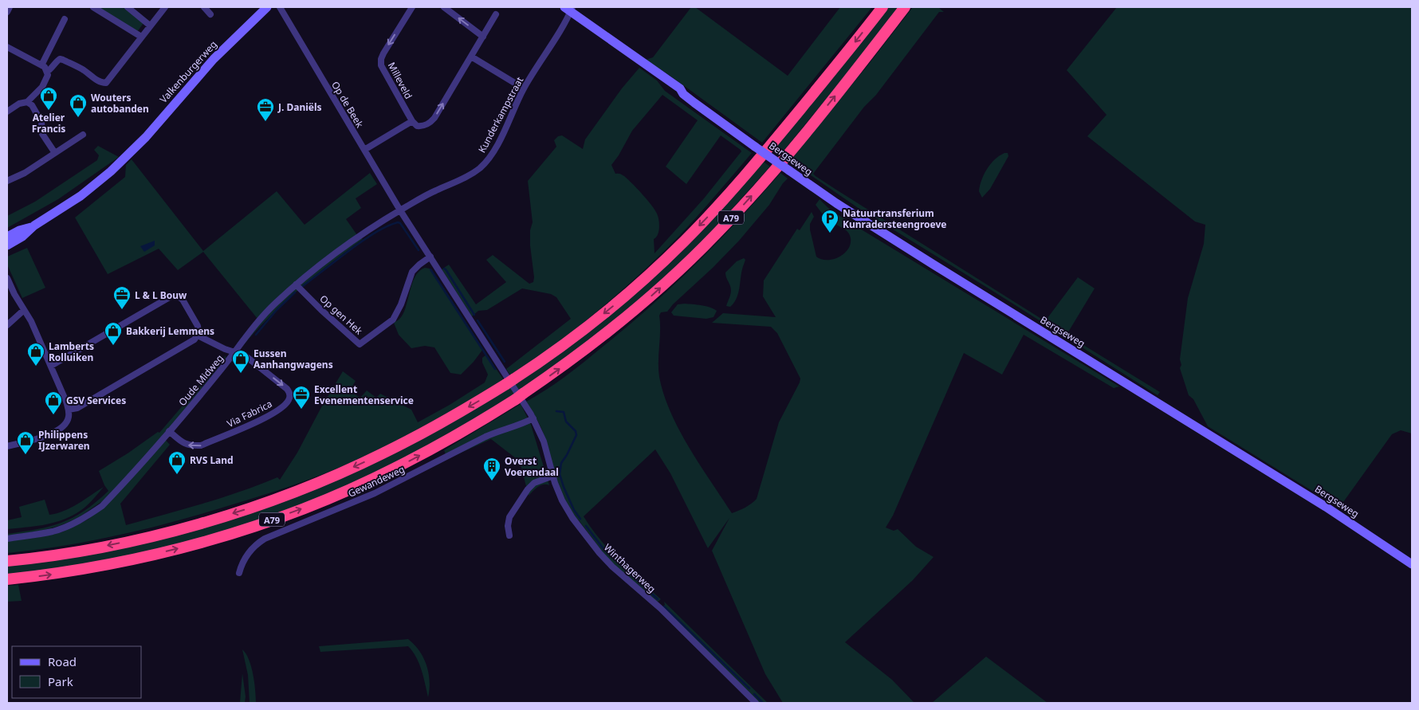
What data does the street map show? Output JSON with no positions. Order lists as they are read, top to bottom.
{
  "streets": {
    "highway": ["A79"],
    "street": [
      "Valkenburgerweg",
      "Milleveld",
      "Op de Beek",
      "Kunderkampstraat",
      "Bergseweg",
      "Op gen Hek",
      "Oude Midweg",
      "Via Fabrica",
      "Gewandeweg",
      "Winthagerweg"
    ]
  },
  "crossings": [
    ["Op de Beek", "Kunderkampstraat"],
    ["Op de Beek", "Oude Midweg"],
    ["Kunderkampstraat", "Bergseweg"],
    ["Kunderkampstraat", "Oude Midweg"],
    ["Op gen Hek", "Oude Midweg"],
    ["Oude Midweg", "Via Fabrica"],
    ["Gewandeweg", "Winthagerweg"]
  ],
  "one_way": ["Milleveld"],
  "places": {
    "shop": [
      "Atelier Francis",
      "Wouters autobanden",
      "Bakkerij Lemmens",
      "Lamberts Rolluiken",
      "Eussen Aanhangwagens",
      "GSV Services",
      "Philippens IJzerwaren",
      "RVS Land"
    ],
    "office": ["J. Daniëls", "L & L Bouw", "Excellent Evenementenservice"],
    "parking": ["Natuurtransferium Kunradersteengroeve"],
    "building": ["Overst Voerendaal"]
  },
  "legend": ["Road", "Park"]
}
